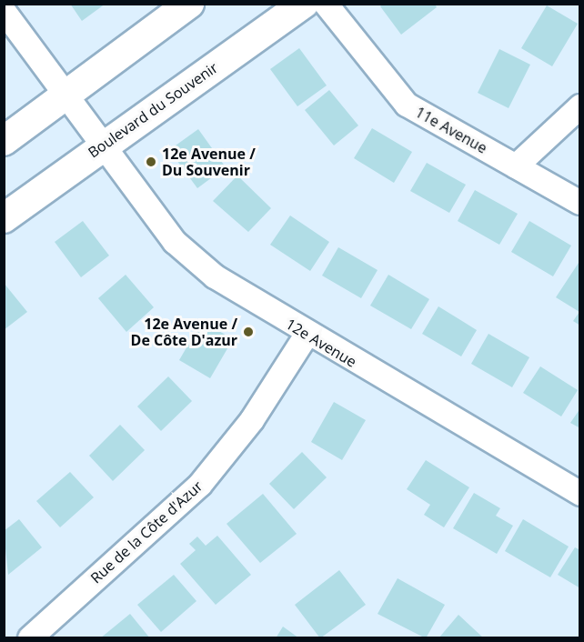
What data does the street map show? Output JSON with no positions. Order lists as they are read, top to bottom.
{
  "streets": {
    "street": [
      "Boulevard du Souvenir",
      "11e Avenue",
      "12e Avenue",
      "Rue de la Côte d'Azur"
    ]
  },
  "crossings": [
    ["Boulevard du Souvenir", "12e Avenue"],
    ["12e Avenue", "Rue de la Côte d'Azur"]
  ],
  "places": ["12e Avenue / Du Souvenir", "12e Avenue / De Côte D'azur"]
}
